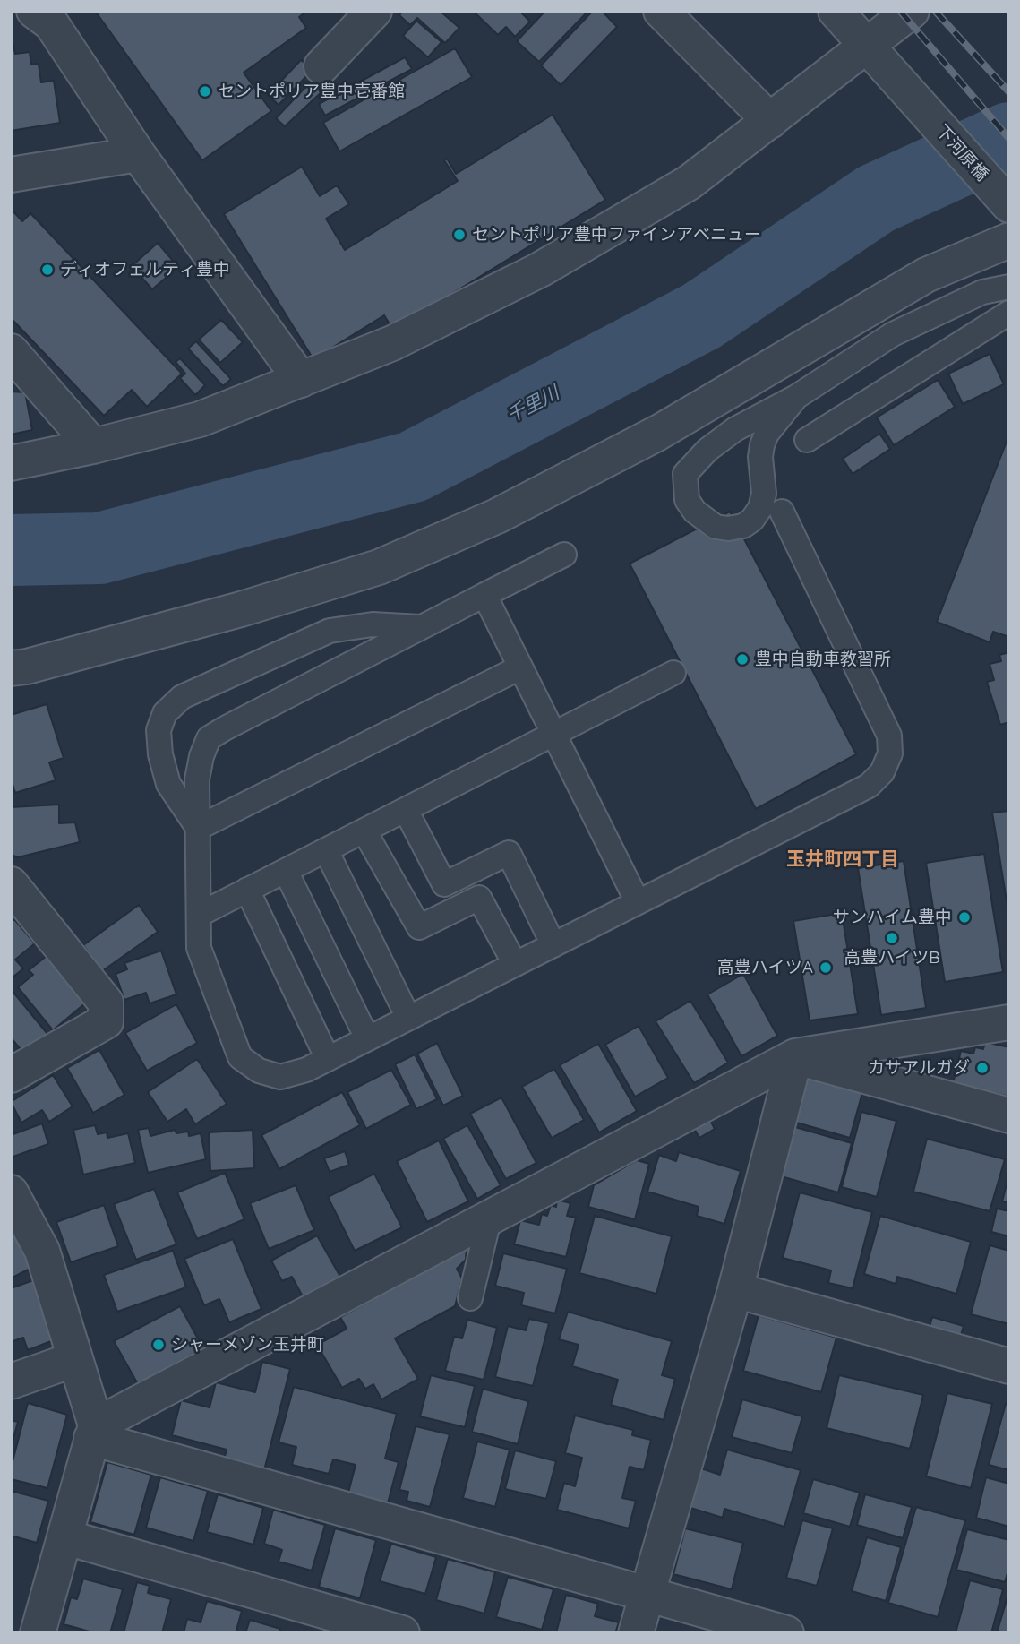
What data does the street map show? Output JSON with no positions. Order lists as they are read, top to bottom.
{
  "streets": {
    "street": ["下河原橋"]
  },
  "districts": ["玉井町四丁目"],
  "water": ["千里川"],
  "places": [
    "セントポリア豊中壱番館",
    "セントポリア豊中ファインアベニュー",
    "ディオフェルティ豊中",
    "豊中自動車教習所",
    "サンハイム豊中",
    "高豊ハイツB",
    "高豊ハイツA",
    "カサアルガダ",
    "シャーメゾン玉井町"
  ]
}
